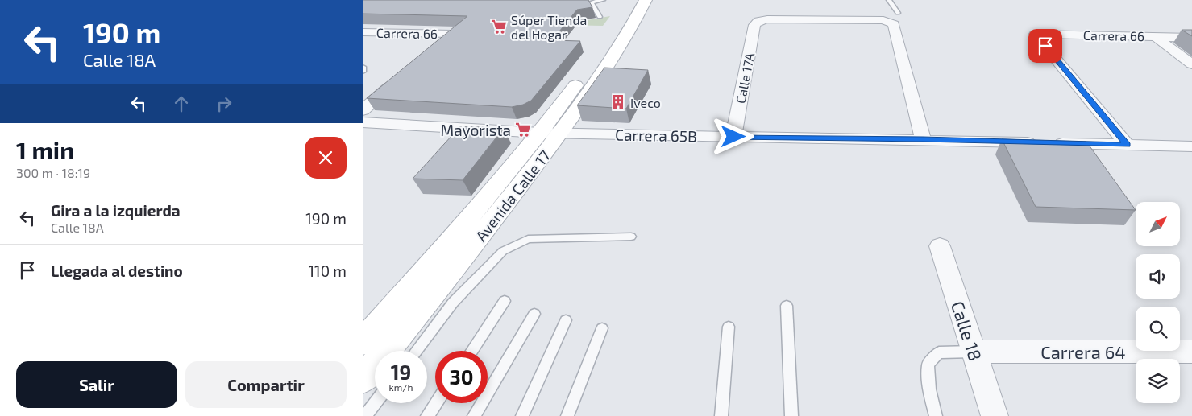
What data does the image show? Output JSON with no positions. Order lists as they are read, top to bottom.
{
  "streets": {
    "street": [
      "Carrera 66",
      "Calle 17A",
      "Carrera 65B",
      "Avenida Calle 17",
      "Calle 18",
      "Carrera 64"
    ]
  },
  "crossings": [
    ["Carrera 66", "Carrera 65B"],
    ["Calle 17A", "Carrera 65B"],
    ["Carrera 65B", "Avenida Calle 17"],
    ["Calle 18", "Carrera 64"]
  ],
  "places": {
    "supermarket": ["Súper Tienda del Hogar", "Mayorista"],
    "building": ["Iveco"]
  },
  "north": "top right",
  "page": {
    "turn": ["190 m", "Calle 18A"],
    "heading": ["1 min", "300 m · 18:19"],
    "list": [
      {
        "name": "Gira a la izquierda",
        "note": "Calle 18A",
        "value": "190 m"
      },
      {
        "name": "Llegada al destino",
        "value": "110 m"
      }
    ],
    "speed": "19 km/h",
    "limit": "30",
    "buttons": ["Salir", "Compartir"]
  }
}
